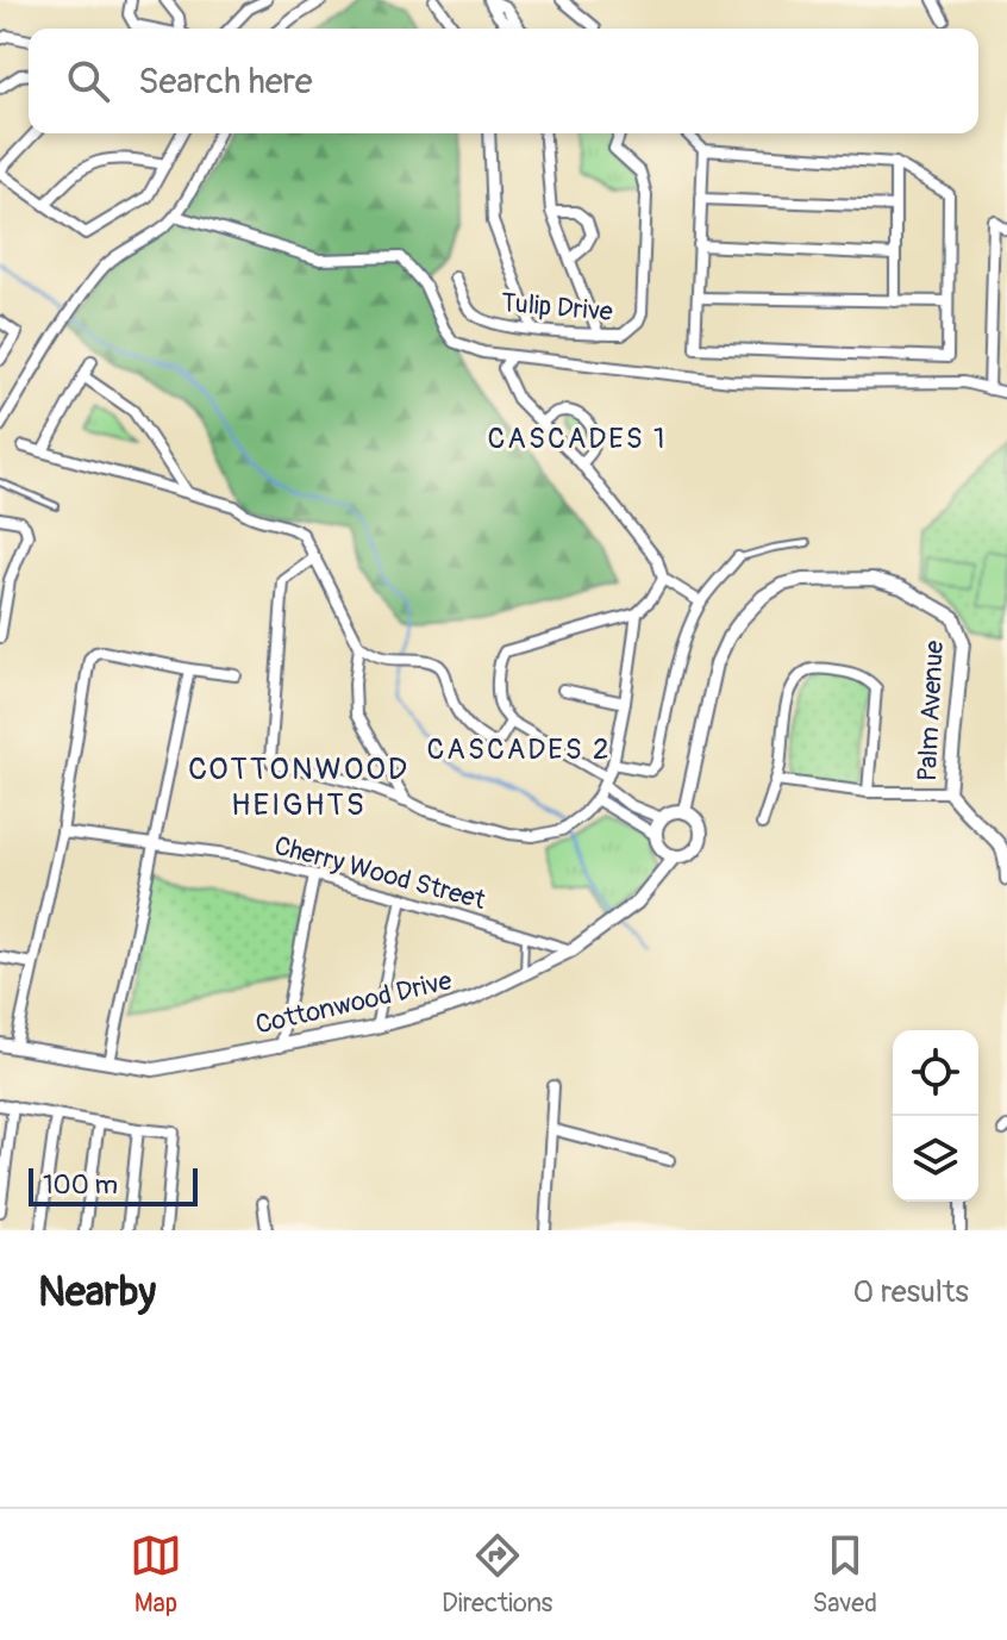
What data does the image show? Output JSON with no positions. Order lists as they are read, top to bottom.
{
  "streets": {
    "street": [
      "Tulip Drive",
      "Palm Avenue",
      "Cherry Wood Street",
      "Cottonwood Drive"
    ]
  },
  "crossings": [
    ["Palm Avenue", "Cottonwood Drive"],
    ["Cherry Wood Street", "Cottonwood Drive"]
  ],
  "districts": ["CASCADES 1", "CASCADES 2", "COTTONWOOD HEIGHTS"],
  "scale_bar": "100 m",
  "page": {
    "search": "Search here",
    "scale": "100 m",
    "heading": ["Nearby", "0 results"],
    "nav": ["Map", "Directions", "Saved"]
  }
}
